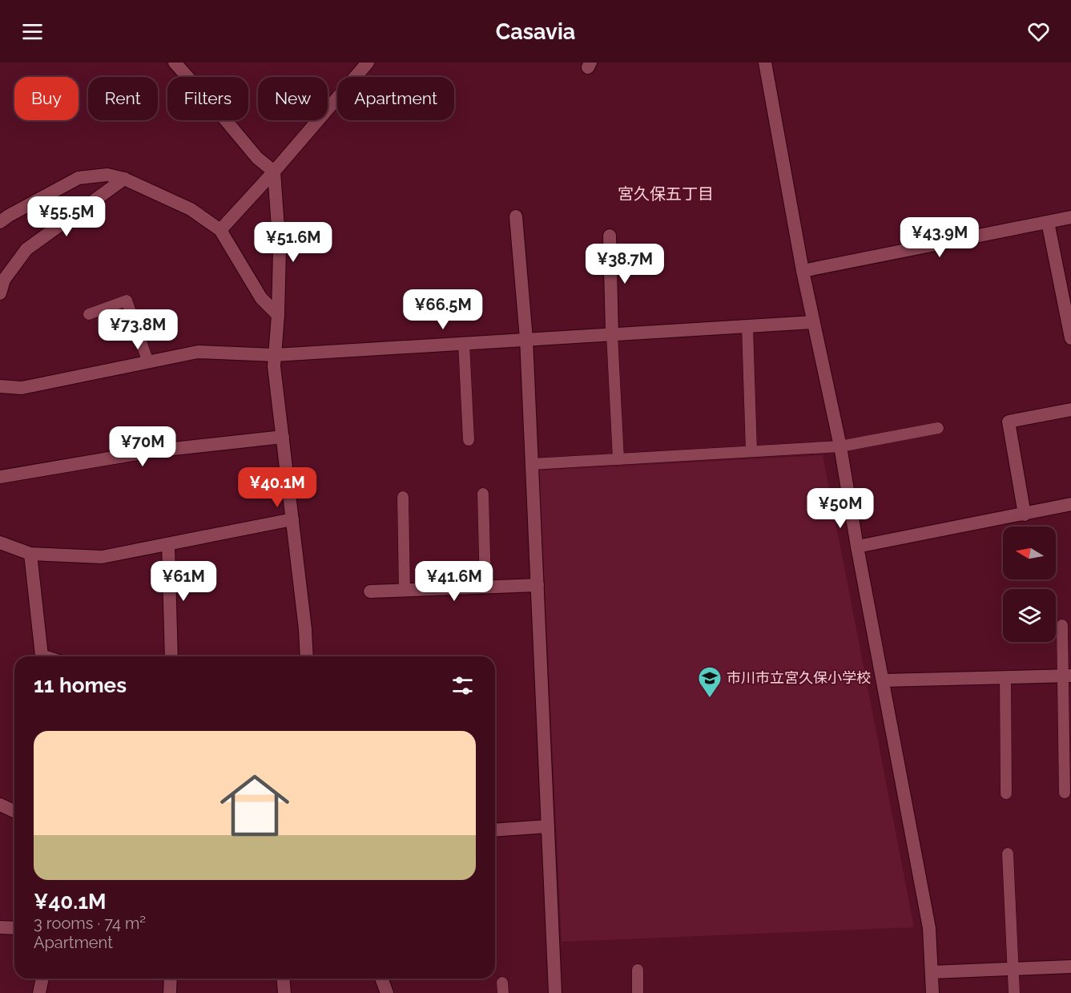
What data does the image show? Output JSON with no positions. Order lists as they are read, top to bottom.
{
  "districts": ["宮久保五丁目"],
  "places": {
    "school or university": ["市川市立宮久保小学校"]
  },
  "north": "left",
  "page": {
    "header": "Casavia",
    "chip": [
      "Buy",
      "Rent",
      "Filters",
      "New",
      "Apartment"
    ],
    "price": [
      "¥55.5M",
      "¥43.9M",
      "¥51.6M",
      "¥38.7M",
      "¥66.5M",
      "¥73.8M",
      "¥70M",
      "¥40.1M",
      "¥50M",
      "¥61M",
      "¥41.6M"
    ],
    "heading": "11 homes",
    "list": [
      {
        "name": "¥40.1M",
        "note": "3 rooms · 74 m² · Apartment"
      }
    ]
  }
}
